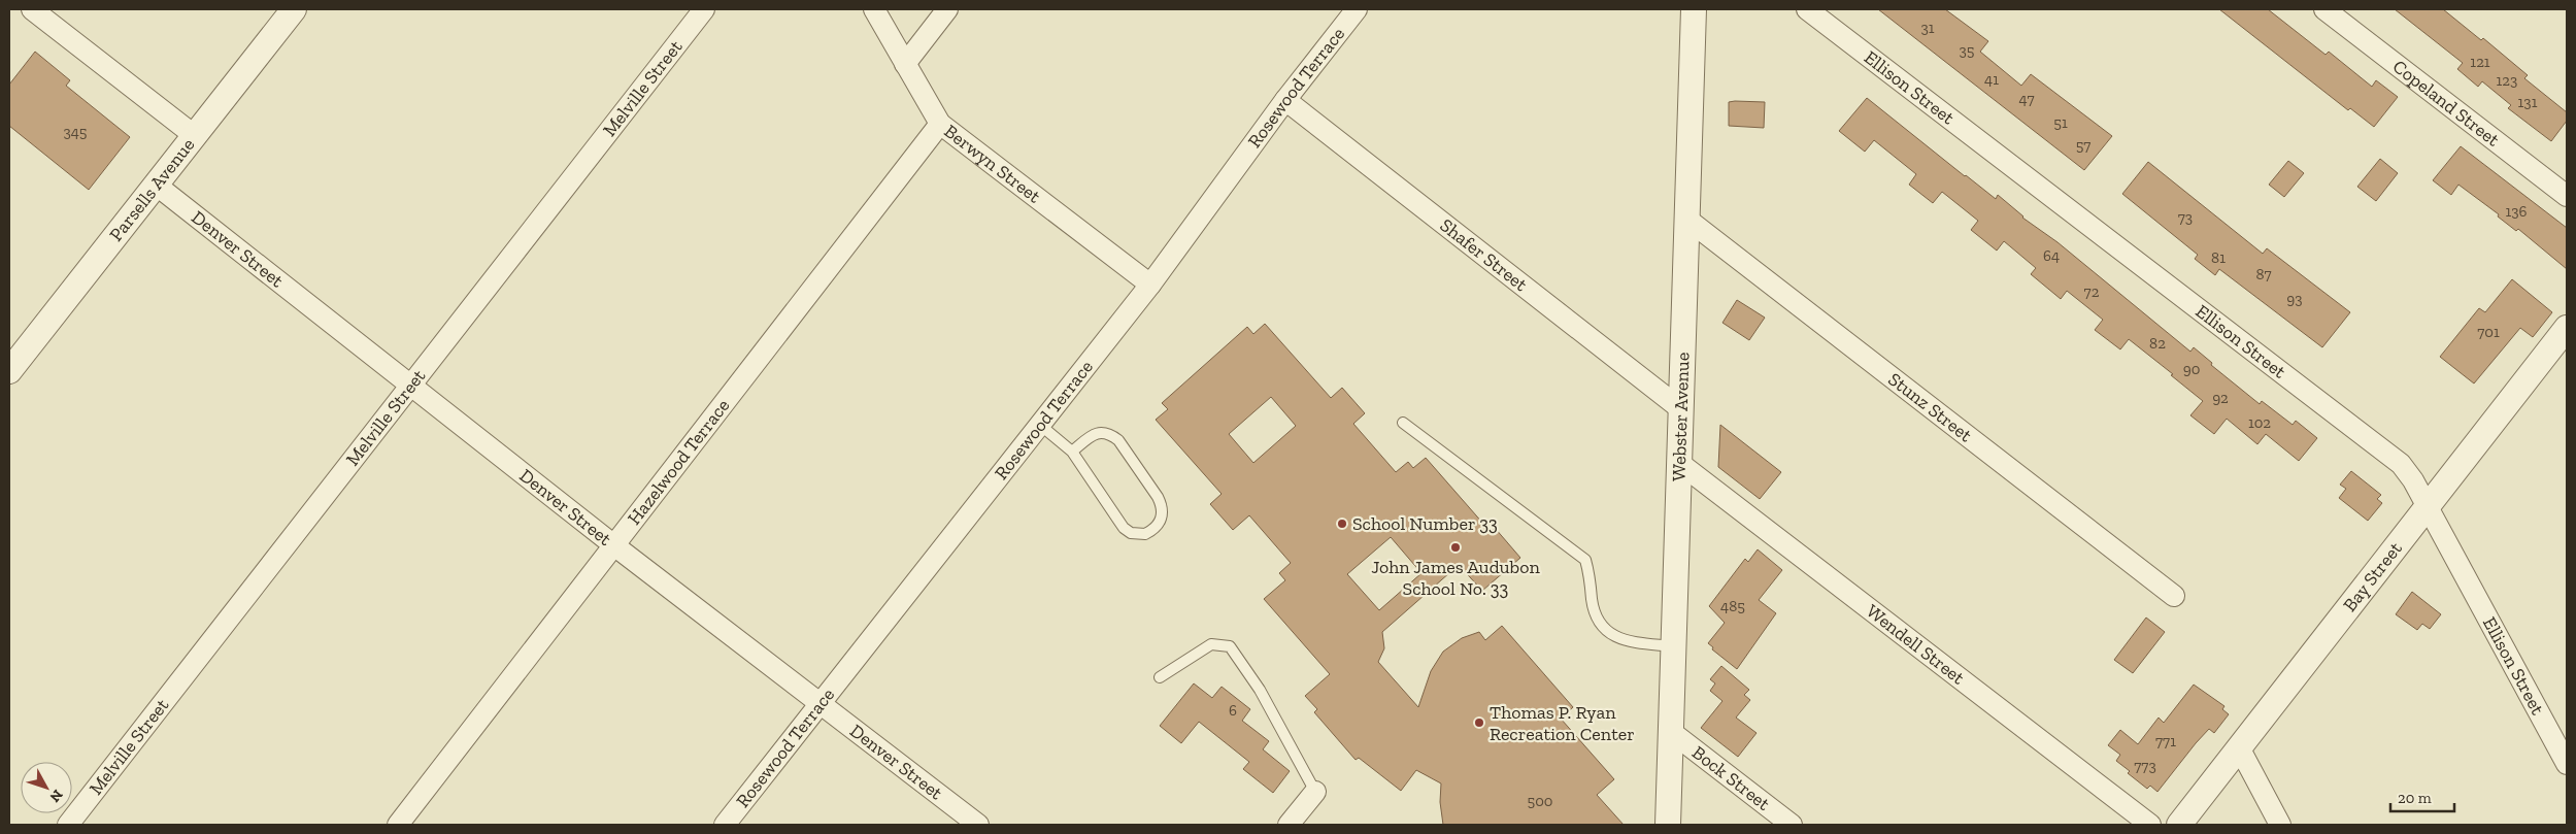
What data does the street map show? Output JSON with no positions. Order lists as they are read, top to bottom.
{
  "streets": {
    "street": [
      "Ellison Street",
      "Melville Street",
      "Rosewood Terrace",
      "Copeland Street",
      "Berwyn Street",
      "Parsells Avenue",
      "Denver Street",
      "Shafer Street",
      "Stunz Street",
      "Webster Avenue",
      "Hazelwood Terrace",
      "Bay Street",
      "Wendell Street",
      "Bock Street"
    ]
  },
  "crossings": [
    ["Ellison Street", "Bay Street"],
    ["Melville Street", "Denver Street"],
    ["Rosewood Terrace", "Berwyn Street"],
    ["Rosewood Terrace", "Denver Street"],
    ["Rosewood Terrace", "Shafer Street"],
    ["Berwyn Street", "Hazelwood Terrace"],
    ["Parsells Avenue", "Denver Street"],
    ["Denver Street", "Hazelwood Terrace"],
    ["Shafer Street", "Webster Avenue"],
    ["Stunz Street", "Webster Avenue"],
    ["Webster Avenue", "Wendell Street"],
    ["Webster Avenue", "Bock Street"]
  ],
  "places": ["School Number 33", "John James Audubon School No. 33", "Thomas P. Ryan Recreation Center"],
  "house_numbers": [
    "31",
    "35",
    "121",
    "41",
    "123",
    "47",
    "131",
    "51",
    "345",
    "57",
    "136",
    "73",
    "64",
    "81",
    "87",
    "72",
    "93",
    "701",
    "82",
    "90",
    "92",
    "102",
    "485",
    "6",
    "771",
    "773",
    "500"
  ],
  "scale_bar": "20 m",
  "north": "bottom right"
}
